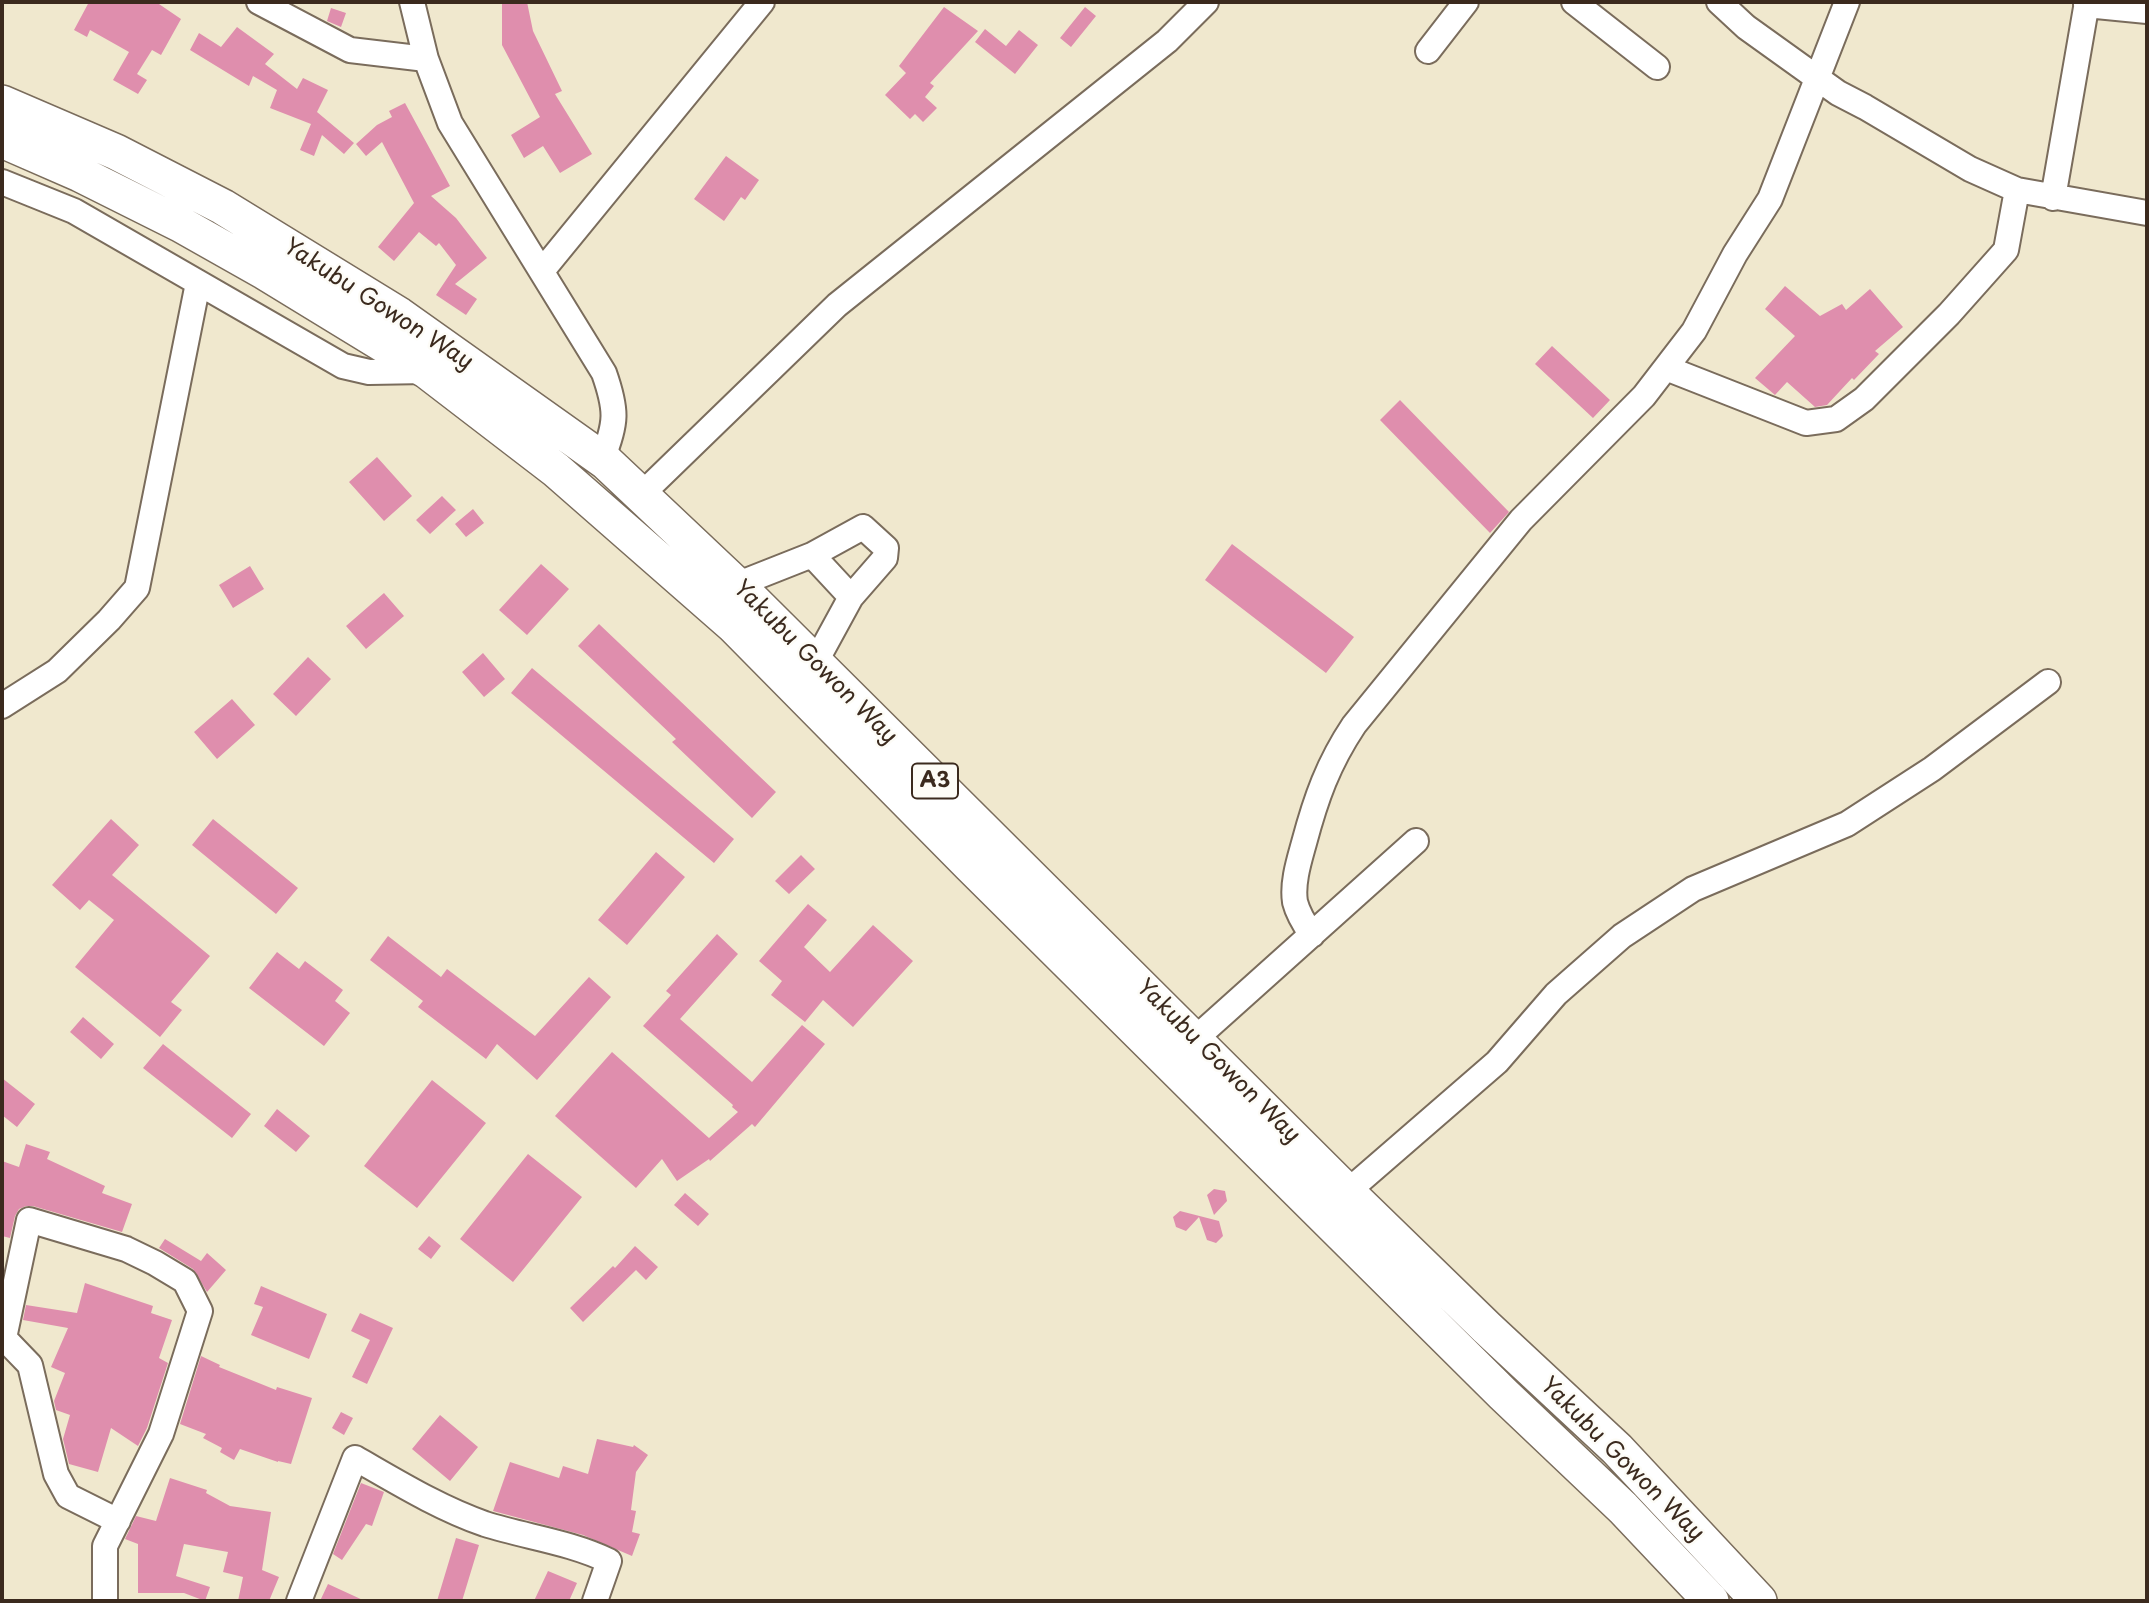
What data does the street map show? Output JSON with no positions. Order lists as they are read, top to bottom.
{
  "streets": {
    "highway": ["Yakubu Gowon Way", "A3"]
  }
}
